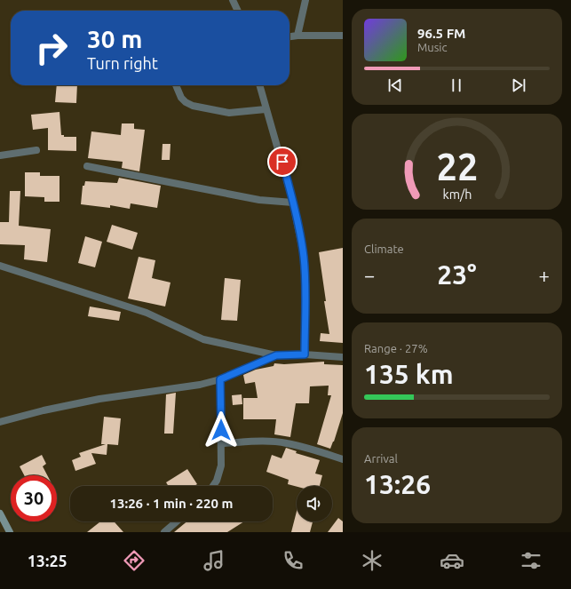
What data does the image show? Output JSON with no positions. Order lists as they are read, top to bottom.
{
  "page": {
    "turn": ["30 m", "Turn right"],
    "song": ["96.5 FM", "Music"],
    "tile": [
      "Climate",
      ["Range · 27%", "135 km"],
      ["Arrival", "13:26"]
    ],
    "heat": ["−", "23°", "+"],
    "limit": "30",
    "trip": "13:26 · 1 min · 220 m",
    "tabs": "13:25",
    "gauge": ["22", "km/h"]
  }
}
